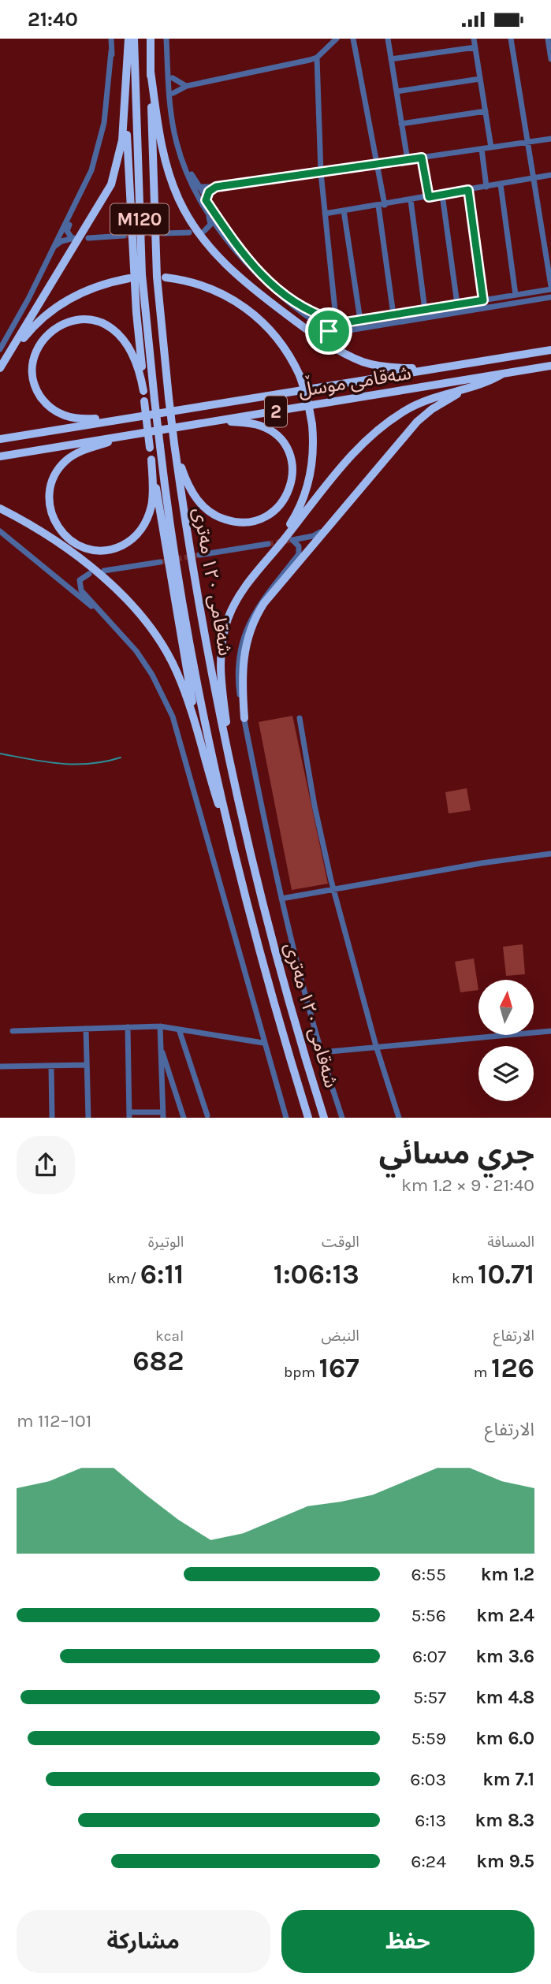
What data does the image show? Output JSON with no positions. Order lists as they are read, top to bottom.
{
  "streets": {
    "highway": [
      "M120",
      "شەقامی موسڵ",
      "2",
      "شەقامی ١٢٠ مەتری"
    ]
  },
  "north": "top",
  "page": {
    "status": "21:40",
    "heading": ["جري مسائي", "21:40 · 9 × 1.2 km"],
    "stats": [
      ["المسافة", "10.71 km"],
      ["الوقت", "1:06:13"],
      ["الوتيرة", "6:11 /km"],
      ["الارتفاع", "126 m"],
      ["النبض", "167 bpm"],
      ["kcal", "682"]
    ],
    "chart": ["الارتفاع", "101–112 m"],
    "list": [
      {
        "name": "1.2 km",
        "note": "6:55"
      },
      {
        "name": "2.4 km",
        "note": "5:56"
      },
      {
        "name": "3.6 km",
        "note": "6:07"
      },
      {
        "name": "4.8 km",
        "note": "5:57"
      },
      {
        "name": "6.0 km",
        "note": "5:59"
      },
      {
        "name": "7.1 km",
        "note": "6:03"
      },
      {
        "name": "8.3 km",
        "note": "6:13"
      },
      {
        "name": "9.5 km",
        "note": "6:24"
      }
    ],
    "buttons": ["حفظ", "مشاركة"]
  }
}
